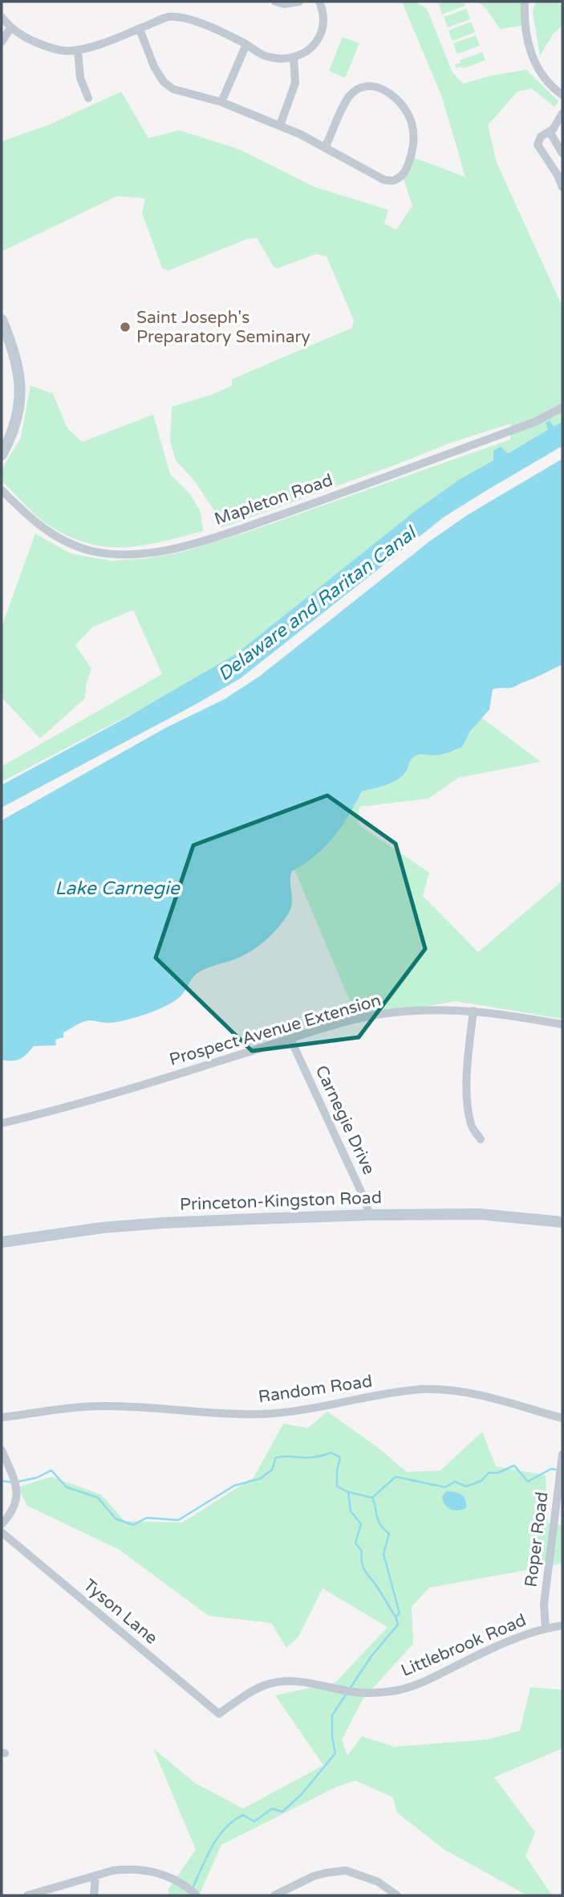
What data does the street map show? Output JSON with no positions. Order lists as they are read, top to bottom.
{
  "streets": {
    "main road": ["Princeton-Kingston Road"],
    "street": [
      "Mapleton Road",
      "Prospect Avenue Extension",
      "Carnegie Drive",
      "Random Road",
      "Roper Road",
      "Tyson Lane",
      "Littlebrook Road"
    ]
  },
  "crossings": [
    ["Prospect Avenue Extension", "Carnegie Drive"],
    ["Carnegie Drive", "Princeton-Kingston Road"],
    ["Roper Road", "Littlebrook Road"],
    ["Tyson Lane", "Littlebrook Road"]
  ],
  "water": ["Delaware and Raritan Canal", "Lake Carnegie"],
  "places": ["Saint Joseph's Preparatory Seminary"]
}
